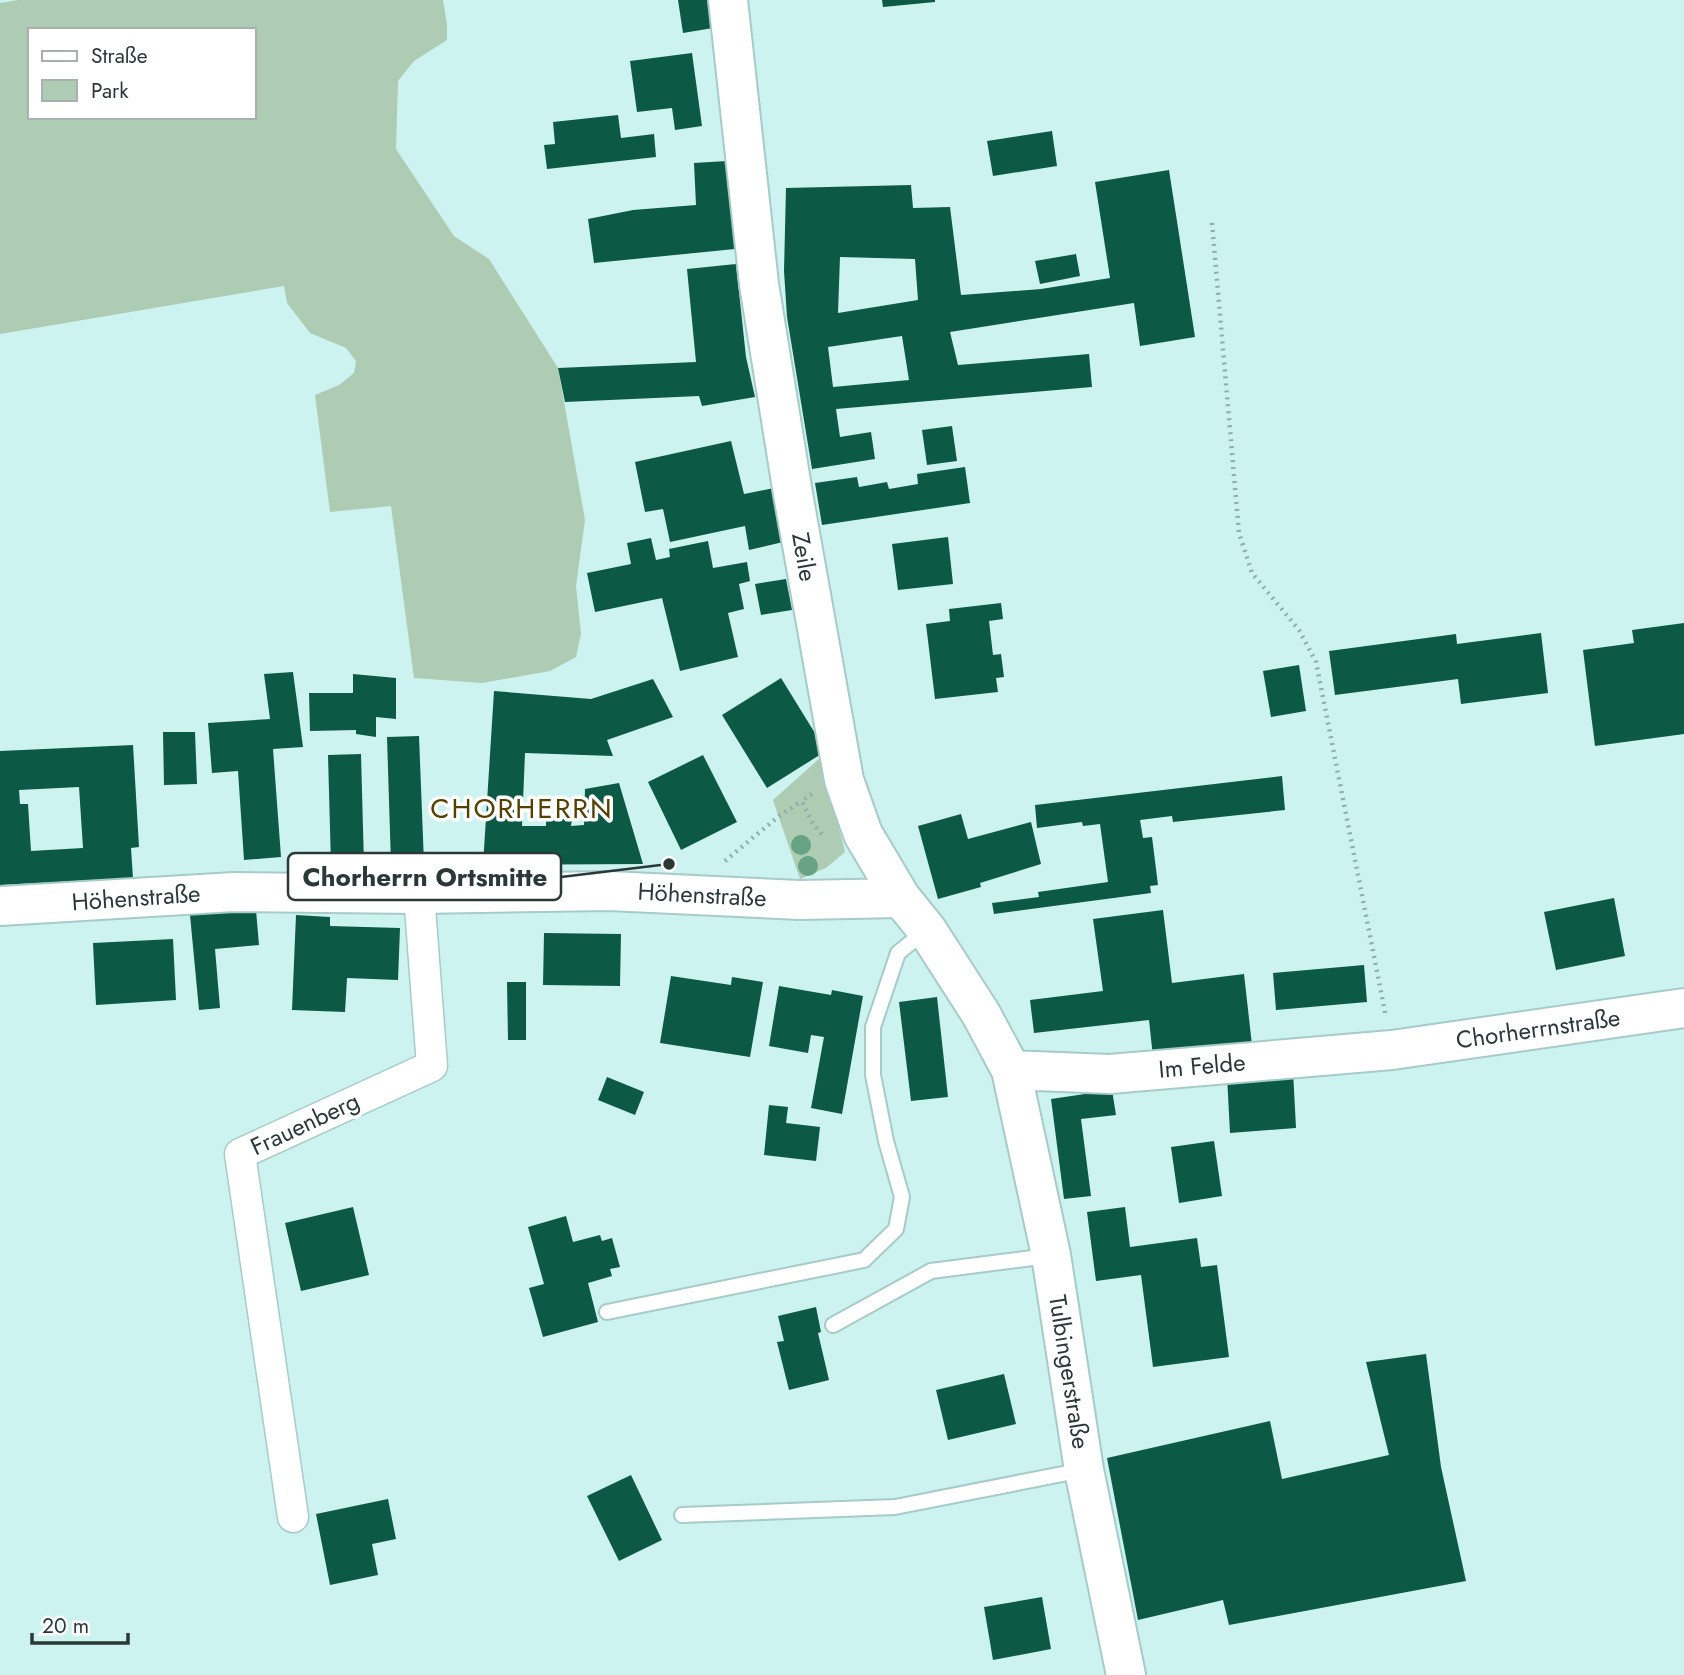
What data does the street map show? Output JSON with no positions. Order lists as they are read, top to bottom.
{
  "streets": {
    "main road": [
      "Zeile",
      "Höhenstraße",
      "Chorherrnstraße",
      "Im Felde",
      "Tulbingerstraße"
    ],
    "street": ["Frauenberg"]
  },
  "crossings": [
    ["Zeile", "Höhenstraße"],
    ["Zeile", "Im Felde"],
    ["Zeile", "Tulbingerstraße"],
    ["Höhenstraße", "Frauenberg"],
    ["Chorherrnstraße", "Im Felde"],
    ["Im Felde", "Tulbingerstraße"]
  ],
  "districts": ["CHORHERRN"],
  "places": ["Chorherrn Ortsmitte"],
  "legend": ["Straße", "Park"],
  "scale_bar": "20 m"
}
